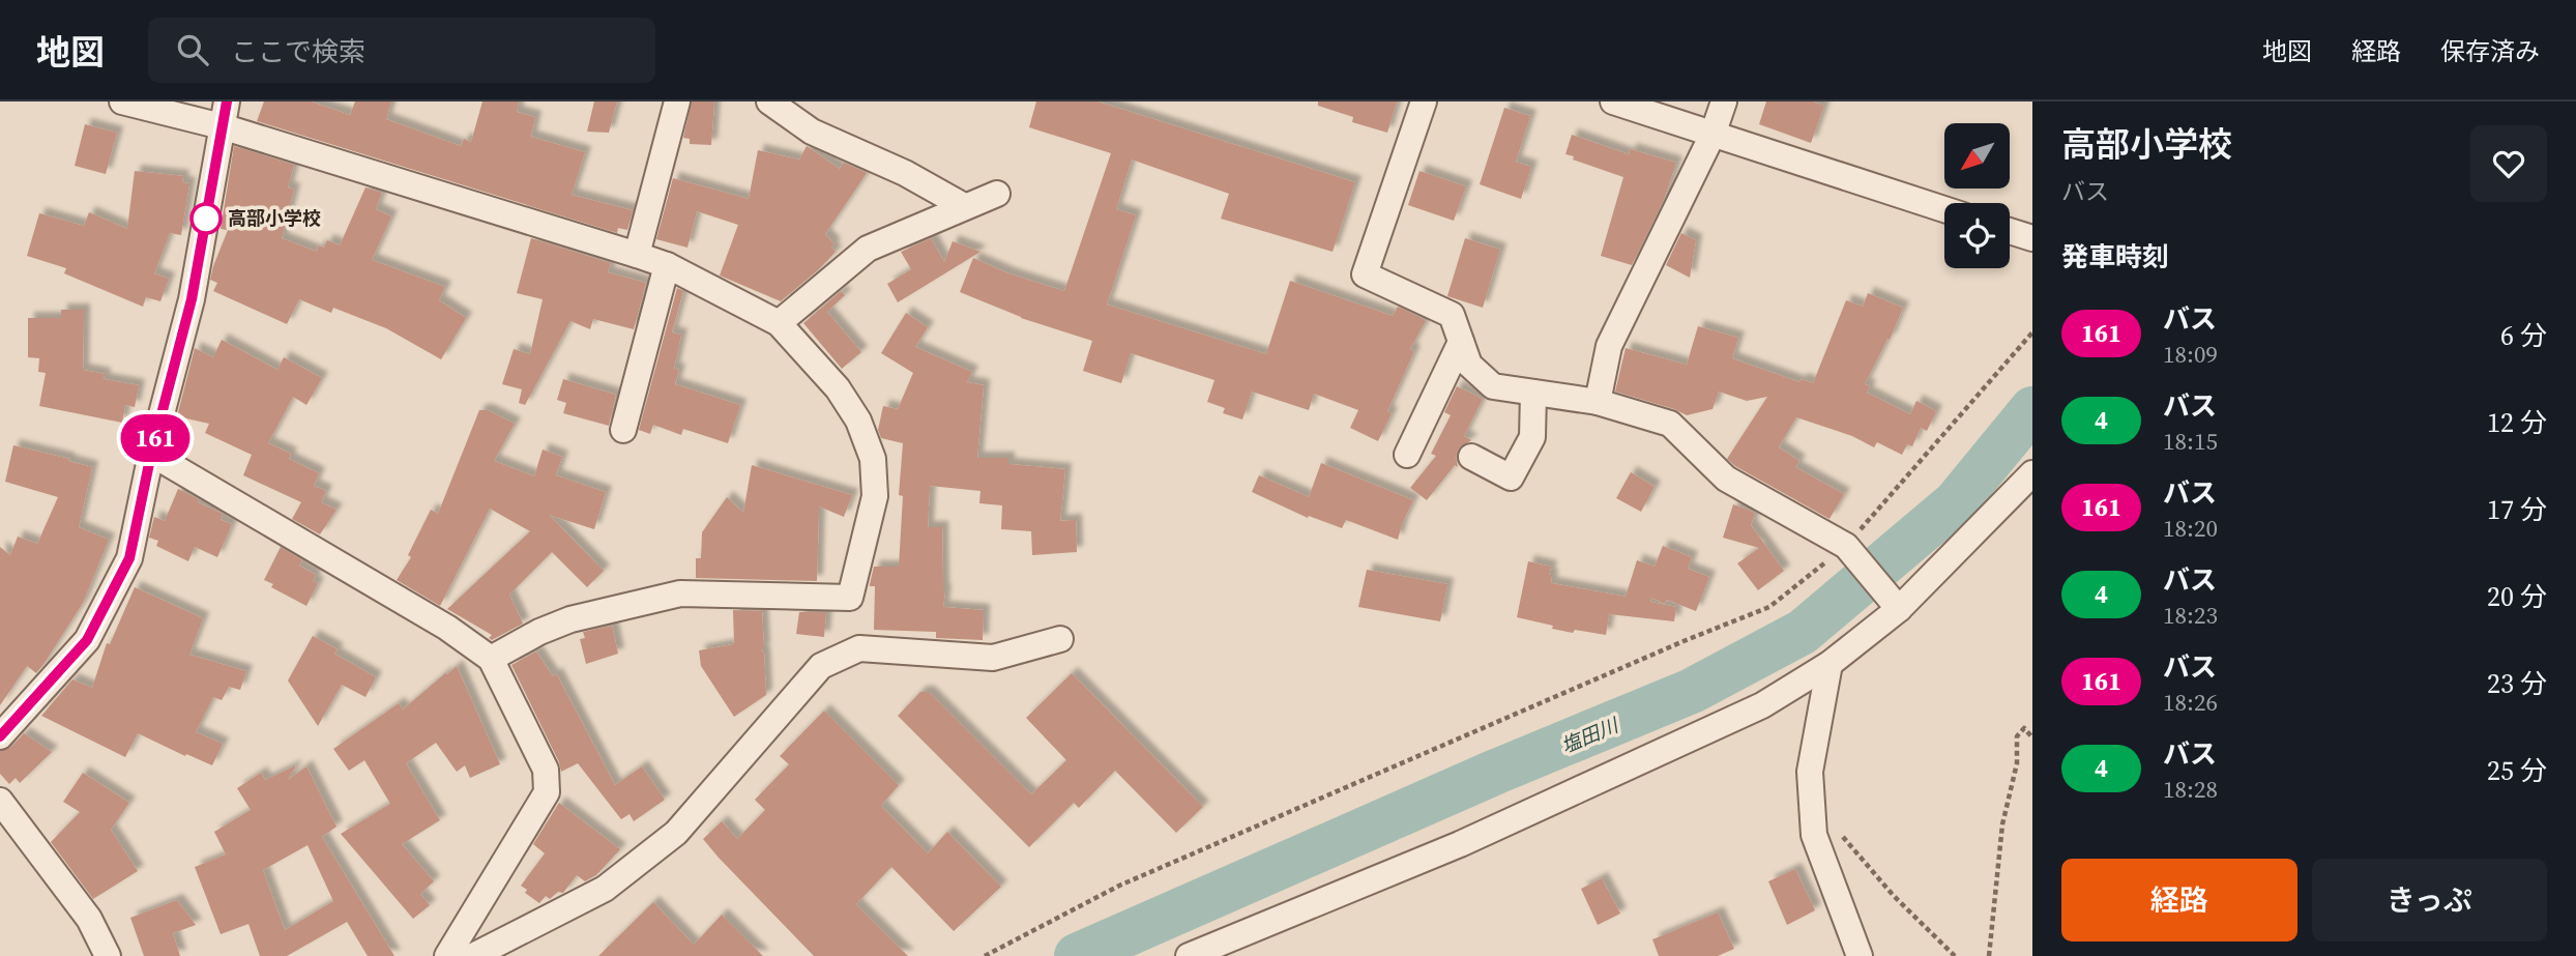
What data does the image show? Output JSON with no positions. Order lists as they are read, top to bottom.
{
  "water": ["塩田川"],
  "places": ["高部小学校"],
  "lines": ["bus line 161"],
  "north": "bottom left",
  "page": {
    "header": "地図",
    "search": "ここで検索",
    "nav": ["地図", "経路", "保存済み"],
    "on_map": "161",
    "heading": [
      ["高部小学校", "バス"],
      "発車時刻"
    ],
    "list": [
      {
        "mark": "161",
        "name": "バス",
        "note": "18:09",
        "value": "6 分"
      },
      {
        "mark": "4",
        "name": "バス",
        "note": "18:15",
        "value": "12 分"
      },
      {
        "mark": "161",
        "name": "バス",
        "note": "18:20",
        "value": "17 分"
      },
      {
        "mark": "4",
        "name": "バス",
        "note": "18:23",
        "value": "20 分"
      },
      {
        "mark": "161",
        "name": "バス",
        "note": "18:26",
        "value": "23 分"
      },
      {
        "mark": "4",
        "name": "バス",
        "note": "18:28",
        "value": "25 分"
      }
    ],
    "buttons": ["経路", "きっぷ"]
  }
}
